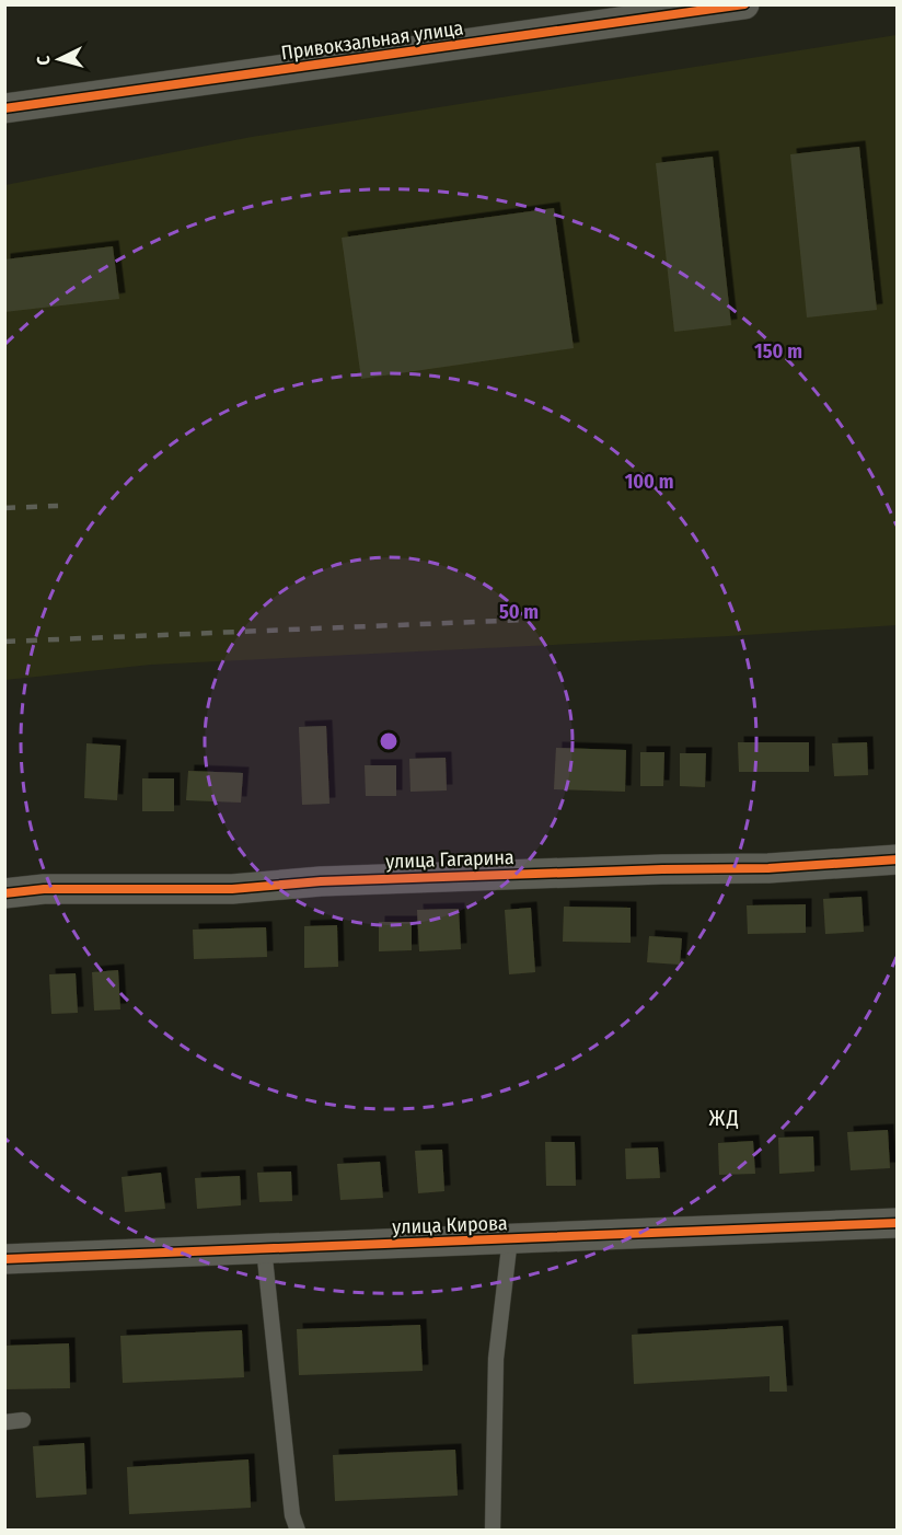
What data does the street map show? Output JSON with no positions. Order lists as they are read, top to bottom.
{
  "streets": {
    "street": ["Привокзальная улица", "улица Гагарина", "улица Кирова"]
  },
  "districts": ["ЖД"],
  "north": "left",
  "rings": ["150 m", "100 m", "50 m"]
}
